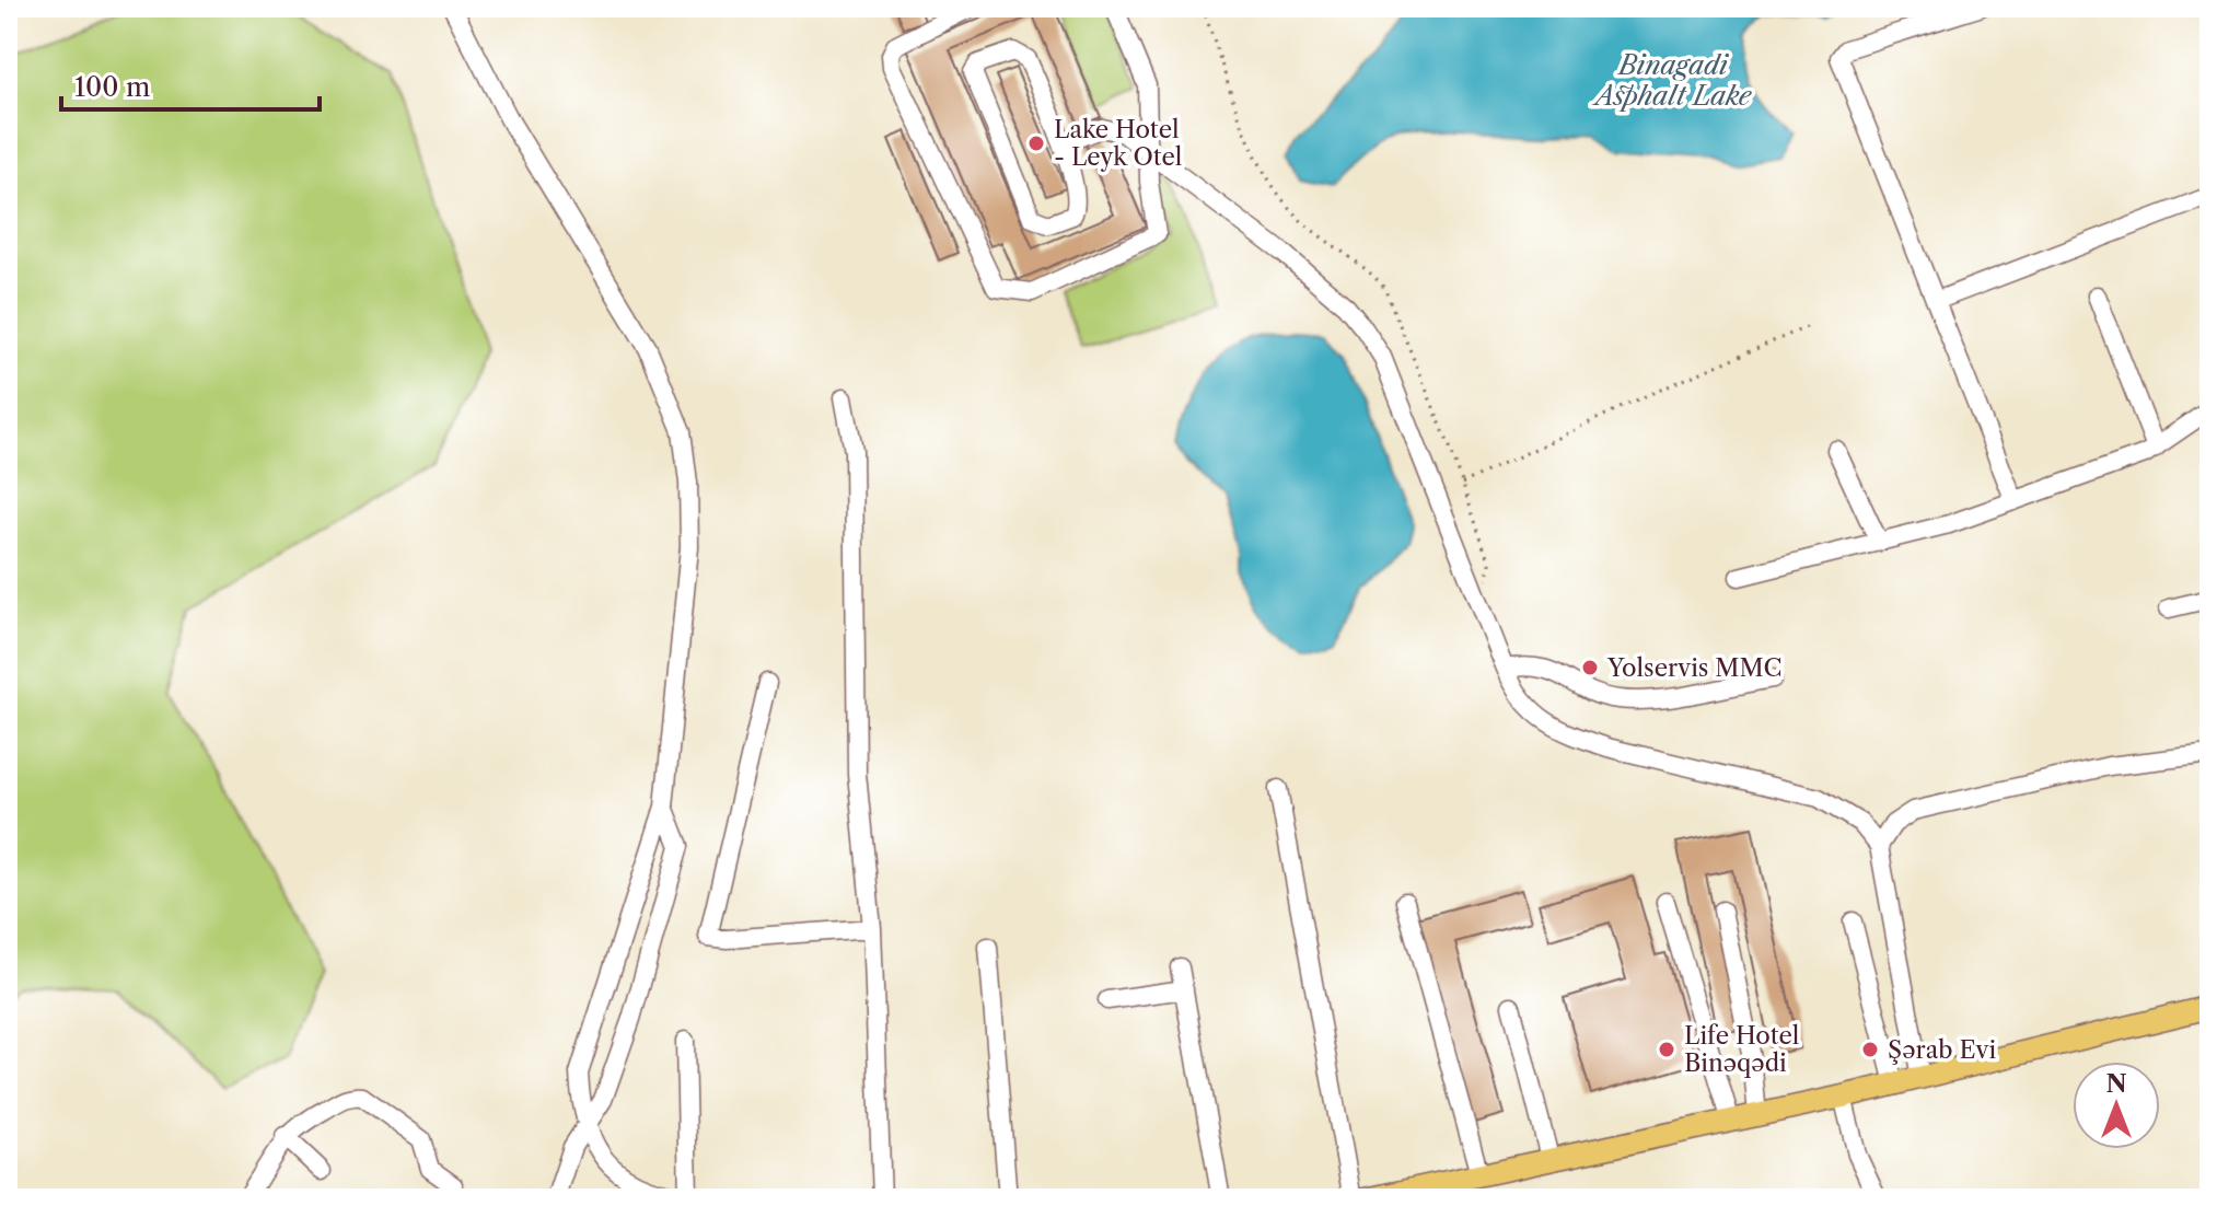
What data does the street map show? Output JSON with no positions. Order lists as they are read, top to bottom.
{
  "water": ["Binagadi Asphalt Lake"],
  "places": [
    "Lake Hotel - Leyk Otel",
    "Yolservis MMC",
    "Life Hotel Binəqədi",
    "Şərab Evi"
  ],
  "scale_bar": "100 m",
  "north": "top"
}
